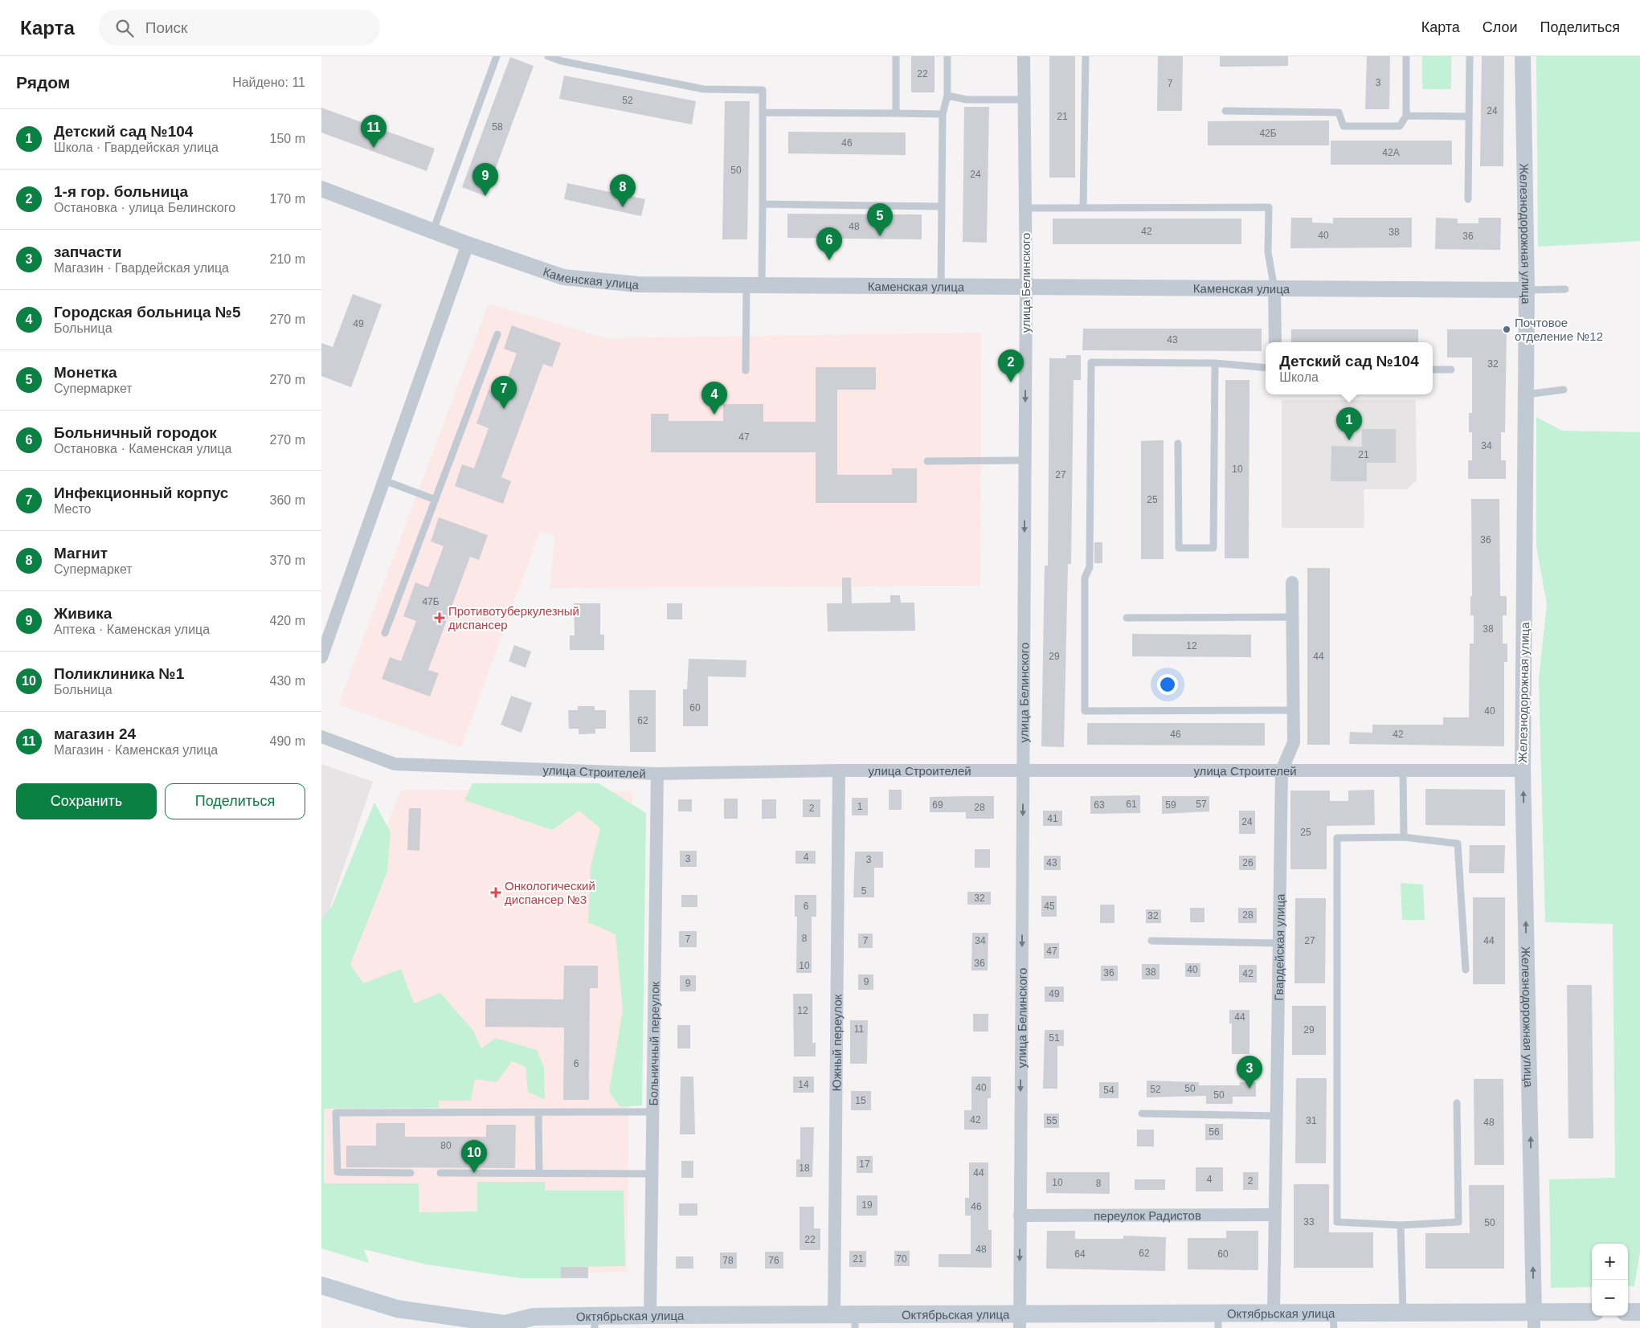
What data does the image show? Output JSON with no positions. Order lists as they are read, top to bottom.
{
  "streets": {
    "main road": ["Октябрьская улица"],
    "street": [
      "Железнодорожная улица",
      "Каменская улица",
      "улица Белинского",
      "улица Строителей",
      "Гвардейская улица",
      "Южный переулок",
      "Больничный переулок",
      "переулок Радистов"
    ]
  },
  "crossings": [
    ["Железнодорожная улица", "Каменская улица"],
    ["Железнодорожная улица", "улица Строителей"],
    ["Железнодорожная улица", "Октябрьская улица"],
    ["Каменская улица", "улица Белинского"],
    ["улица Белинского", "улица Строителей"],
    ["улица Белинского", "переулок Радистов"],
    ["улица Белинского", "Октябрьская улица"],
    ["улица Строителей", "Гвардейская улица"],
    ["улица Строителей", "Южный переулок"],
    ["улица Строителей", "Больничный переулок"],
    ["Гвардейская улица", "переулок Радистов"],
    ["Гвардейская улица", "Октябрьская улица"],
    ["Южный переулок", "Октябрьская улица"],
    ["Больничный переулок", "Октябрьская улица"]
  ],
  "one_way": ["Железнодорожная улица", "улица Белинского"],
  "places": {
    "other": ["Почтовое отделение №12"],
    "health": ["Противотуберкулезный диспансер", "Онкологический диспансер №3"]
  },
  "house_numbers": [
    "22",
    "3",
    "7",
    "52",
    "24",
    "21",
    "58",
    "42Б",
    "46",
    "42А",
    "50",
    "24",
    "48",
    "42",
    "38",
    "40",
    "36",
    "49",
    "43",
    "32",
    "47",
    "34",
    "21",
    "10",
    "27",
    "25",
    "36",
    "47Б",
    "38",
    "12",
    "29",
    "44",
    "60",
    "40",
    "62",
    "46",
    "42",
    "61",
    "57",
    "69",
    "63",
    "59",
    "1",
    "28",
    "2",
    "41",
    "24",
    "25",
    "4",
    "3",
    "3",
    "43",
    "26",
    "5",
    "32",
    "6",
    "45",
    "28",
    "32",
    "8",
    "7",
    "7",
    "34",
    "27",
    "44",
    "47",
    "36",
    "10",
    "40",
    "38",
    "36",
    "42",
    "9",
    "9",
    "49",
    "12",
    "44",
    "11",
    "29",
    "51",
    "6",
    "14",
    "40",
    "50",
    "52",
    "54",
    "50",
    "15",
    "42",
    "55",
    "31",
    "48",
    "56",
    "80",
    "17",
    "18",
    "44",
    "4",
    "2",
    "10",
    "8",
    "19",
    "46",
    "33",
    "50",
    "22",
    "48",
    "62",
    "64",
    "60",
    "21",
    "70",
    "78",
    "76"
  ],
  "page": {
    "header": "Карта",
    "search": "Поиск",
    "nav": ["Карта", "Слои", "Поделиться"],
    "heading": ["Рядом", "Найдено: 11"],
    "list": [
      {
        "mark": "1",
        "name": "Детский сад №104",
        "note": "Школа · Гвардейская улица",
        "value": "150 m"
      },
      {
        "mark": "2",
        "name": "1-я гор. больница",
        "note": "Остановка · улица Белинского",
        "value": "170 m"
      },
      {
        "mark": "3",
        "name": "запчасти",
        "note": "Магазин · Гвардейская улица",
        "value": "210 m"
      },
      {
        "mark": "4",
        "name": "Городская больница №5",
        "note": "Больница",
        "value": "270 m"
      },
      {
        "mark": "5",
        "name": "Монетка",
        "note": "Супермаркет",
        "value": "270 m"
      },
      {
        "mark": "6",
        "name": "Больничный городок",
        "note": "Остановка · Каменская улица",
        "value": "270 m"
      },
      {
        "mark": "7",
        "name": "Инфекционный корпус",
        "note": "Место",
        "value": "360 m"
      },
      {
        "mark": "8",
        "name": "Магнит",
        "note": "Супермаркет",
        "value": "370 m"
      },
      {
        "mark": "9",
        "name": "Живика",
        "note": "Аптека · Каменская улица",
        "value": "420 m"
      },
      {
        "mark": "10",
        "name": "Поликлиника №1",
        "note": "Больница",
        "value": "430 m"
      },
      {
        "mark": "11",
        "name": "магазин 24",
        "note": "Магазин · Каменская улица",
        "value": "490 m"
      }
    ],
    "pins": [
      "11",
      "9",
      "8",
      "5",
      "6",
      "2",
      "7",
      "4",
      "1",
      "3",
      "10"
    ],
    "popup": ["Детский сад №104", "Школа"],
    "buttons": ["Сохранить", "Поделиться"],
    "map_buttons": ["+", "−"]
  }
}
